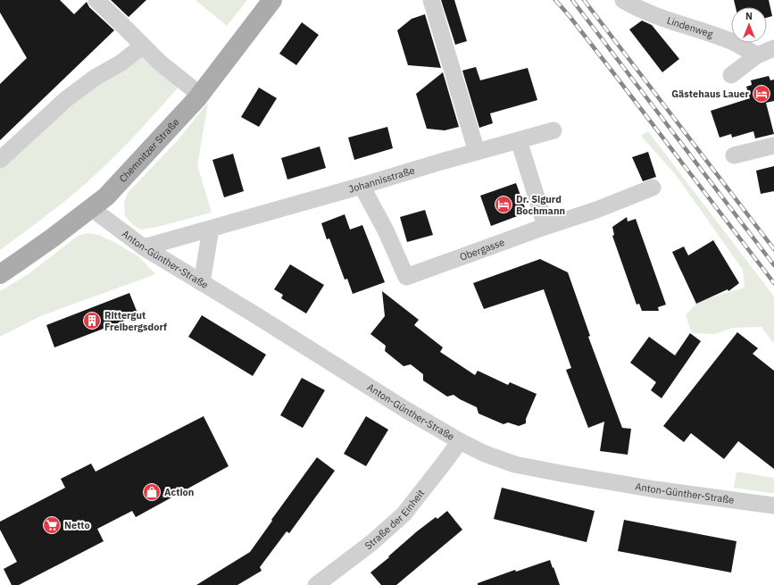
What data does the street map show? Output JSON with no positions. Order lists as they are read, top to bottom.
{
  "streets": {
    "main road": ["Chemnitzer Straße"],
    "street": [
      "Lindenweg",
      "Johannisstraße",
      "Obergasse",
      "Anton-Günther-Straße",
      "Straße der Einheit"
    ]
  },
  "crossings": [
    ["Chemnitzer Straße", "Anton-Günther-Straße"],
    ["Johannisstraße", "Obergasse"],
    ["Johannisstraße", "Anton-Günther-Straße"],
    ["Anton-Günther-Straße", "Straße der Einheit"]
  ],
  "places": {
    "hotel": ["Gästehaus Lauer", "Dr. Sigurd Bochmann"],
    "building": ["Rittergut Freibergsdorf"],
    "shop": ["Action"],
    "supermarket": ["Netto"]
  },
  "north": "top"
}
